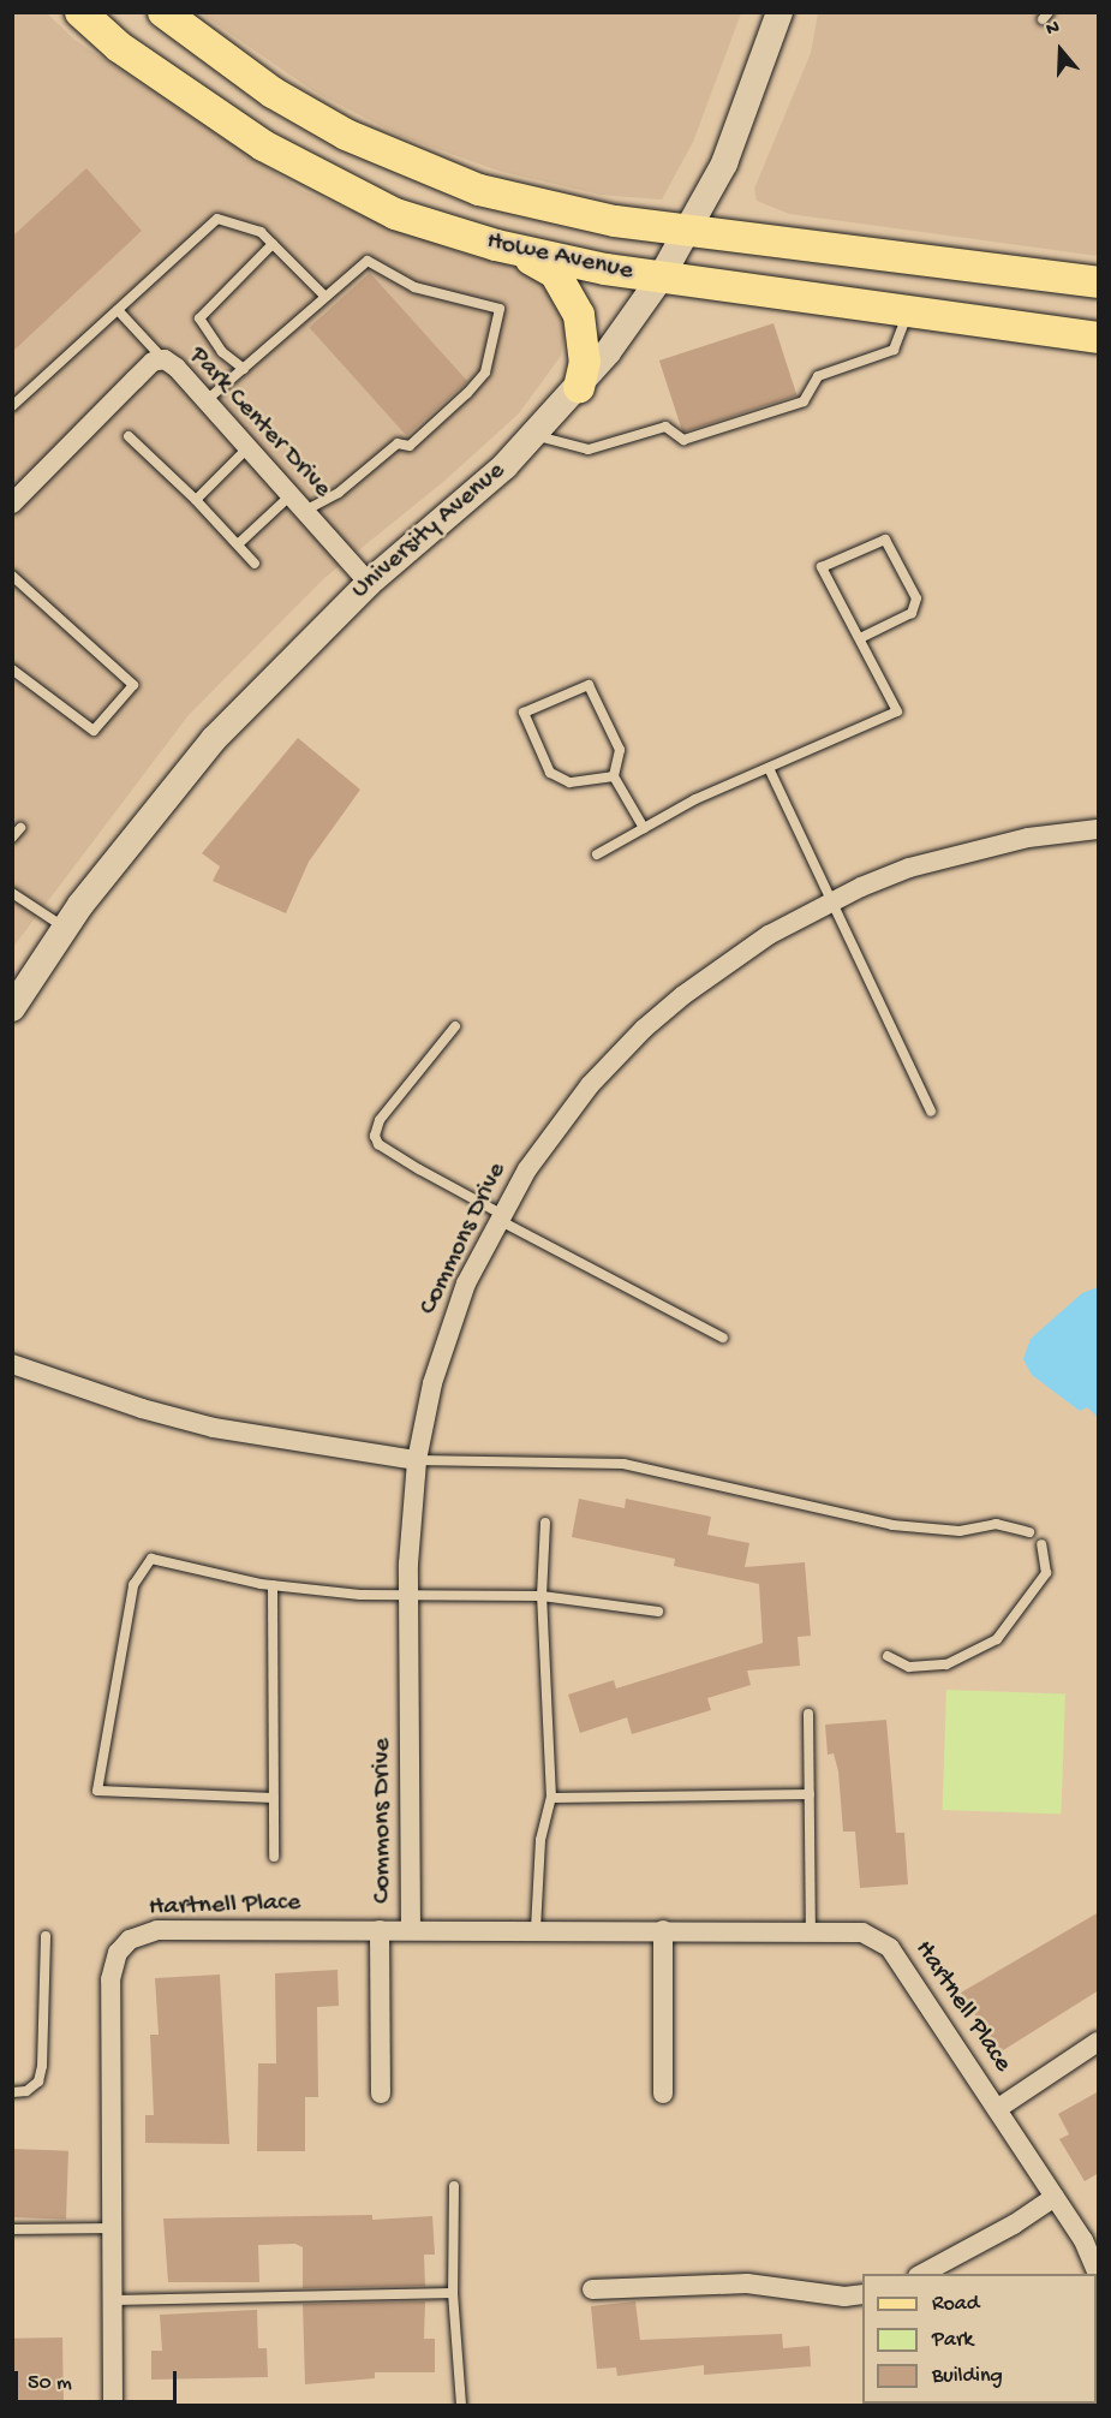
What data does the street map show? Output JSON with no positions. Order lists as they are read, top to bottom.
{
  "streets": {
    "main road": ["Howe Avenue"],
    "street": [
      "Park Center Drive",
      "University Avenue",
      "Commons Drive",
      "Hartnell Place"
    ]
  },
  "crossings": [
    ["Howe Avenue", "University Avenue"],
    ["Park Center Drive", "University Avenue"],
    ["Commons Drive", "Hartnell Place"]
  ],
  "legend": ["Road", "Park", "Building"],
  "scale_bar": "50 m",
  "north": "top"
}
